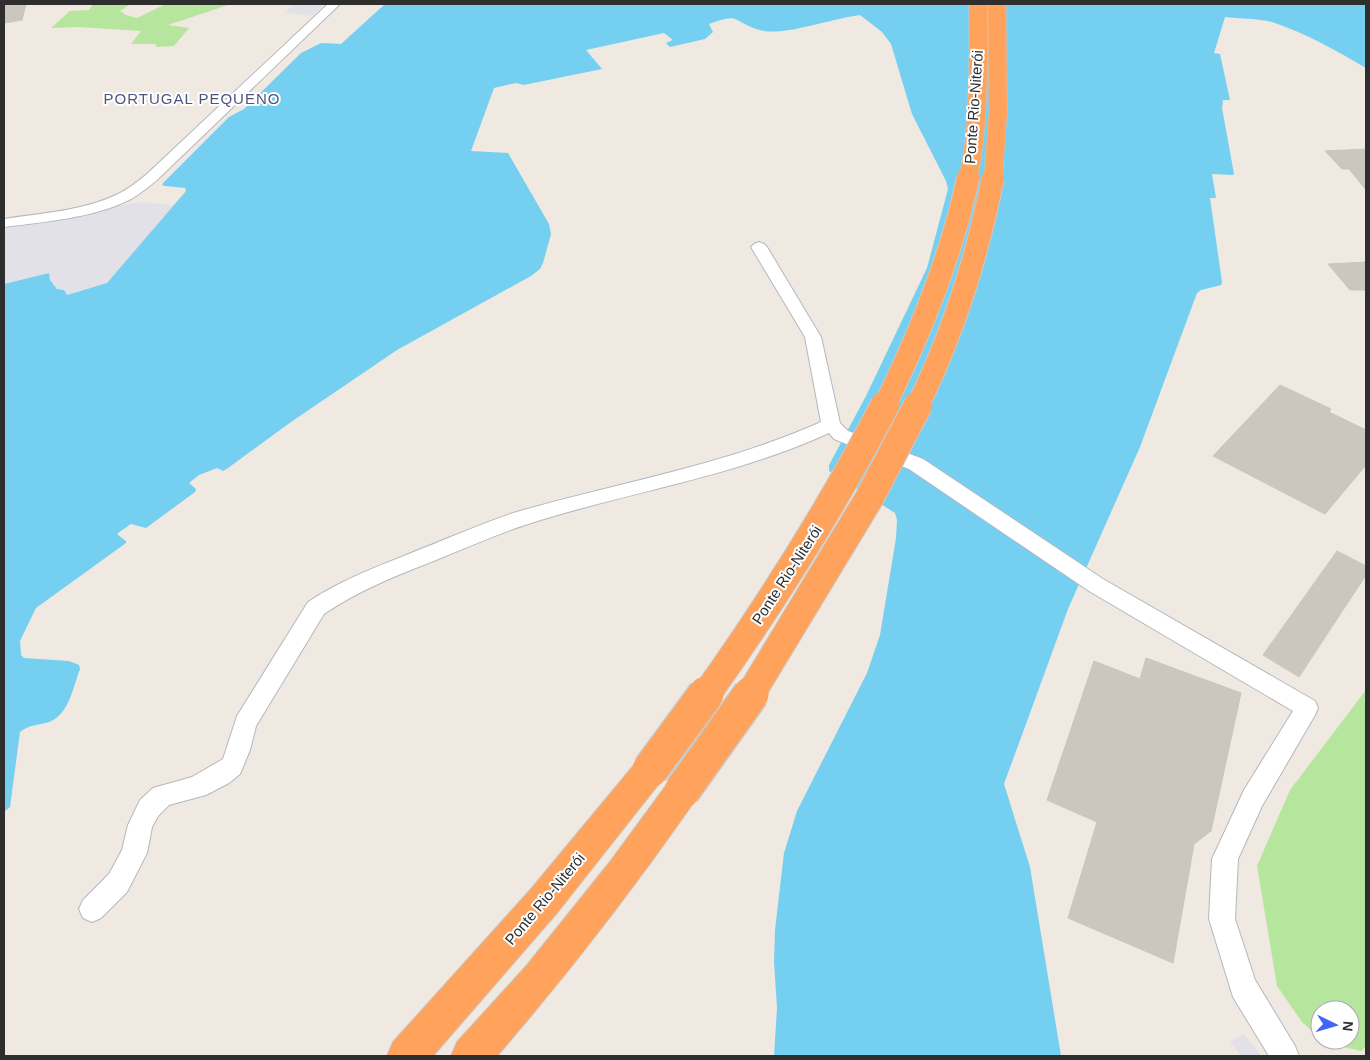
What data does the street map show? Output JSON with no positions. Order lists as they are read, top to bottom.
{
  "streets": {
    "highway": ["Ponte Rio-Niterói"]
  },
  "districts": ["PORTUGAL PEQUENO"],
  "north": "right"
}
